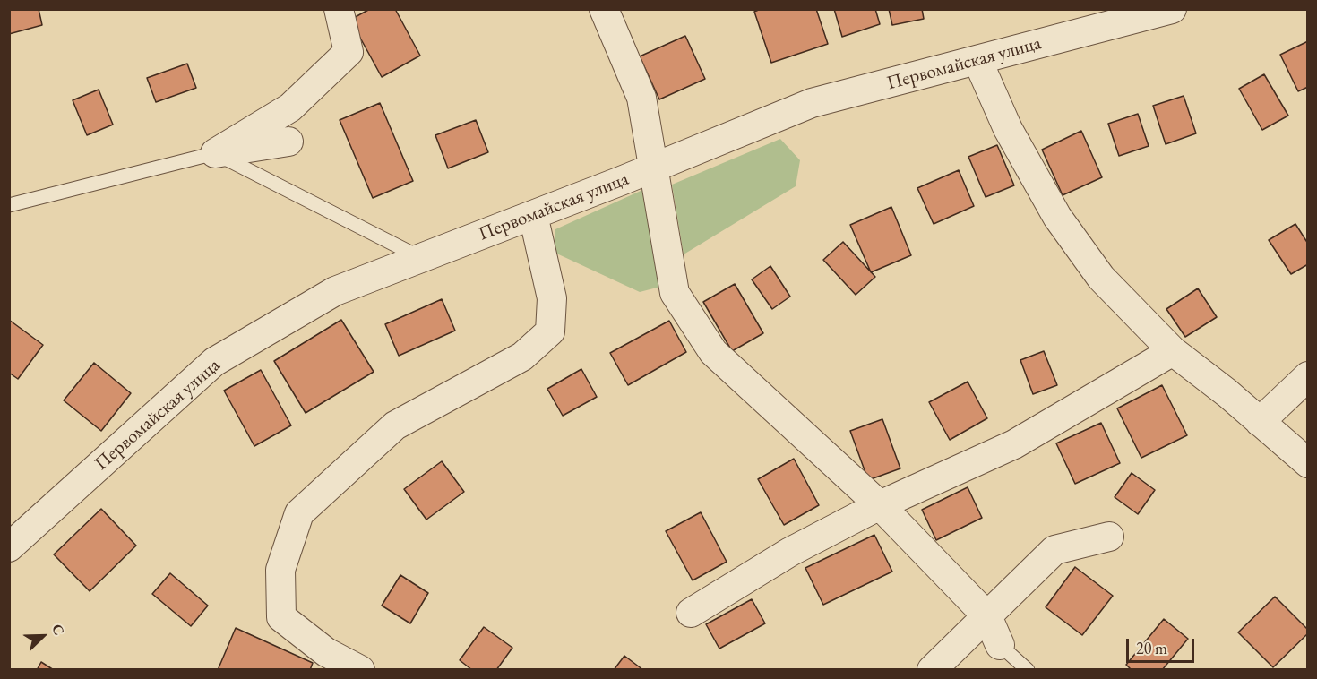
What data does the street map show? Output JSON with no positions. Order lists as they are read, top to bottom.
{
  "streets": {
    "street": ["Первомайская улица"]
  },
  "scale_bar": "20 m",
  "north": "top right"
}
